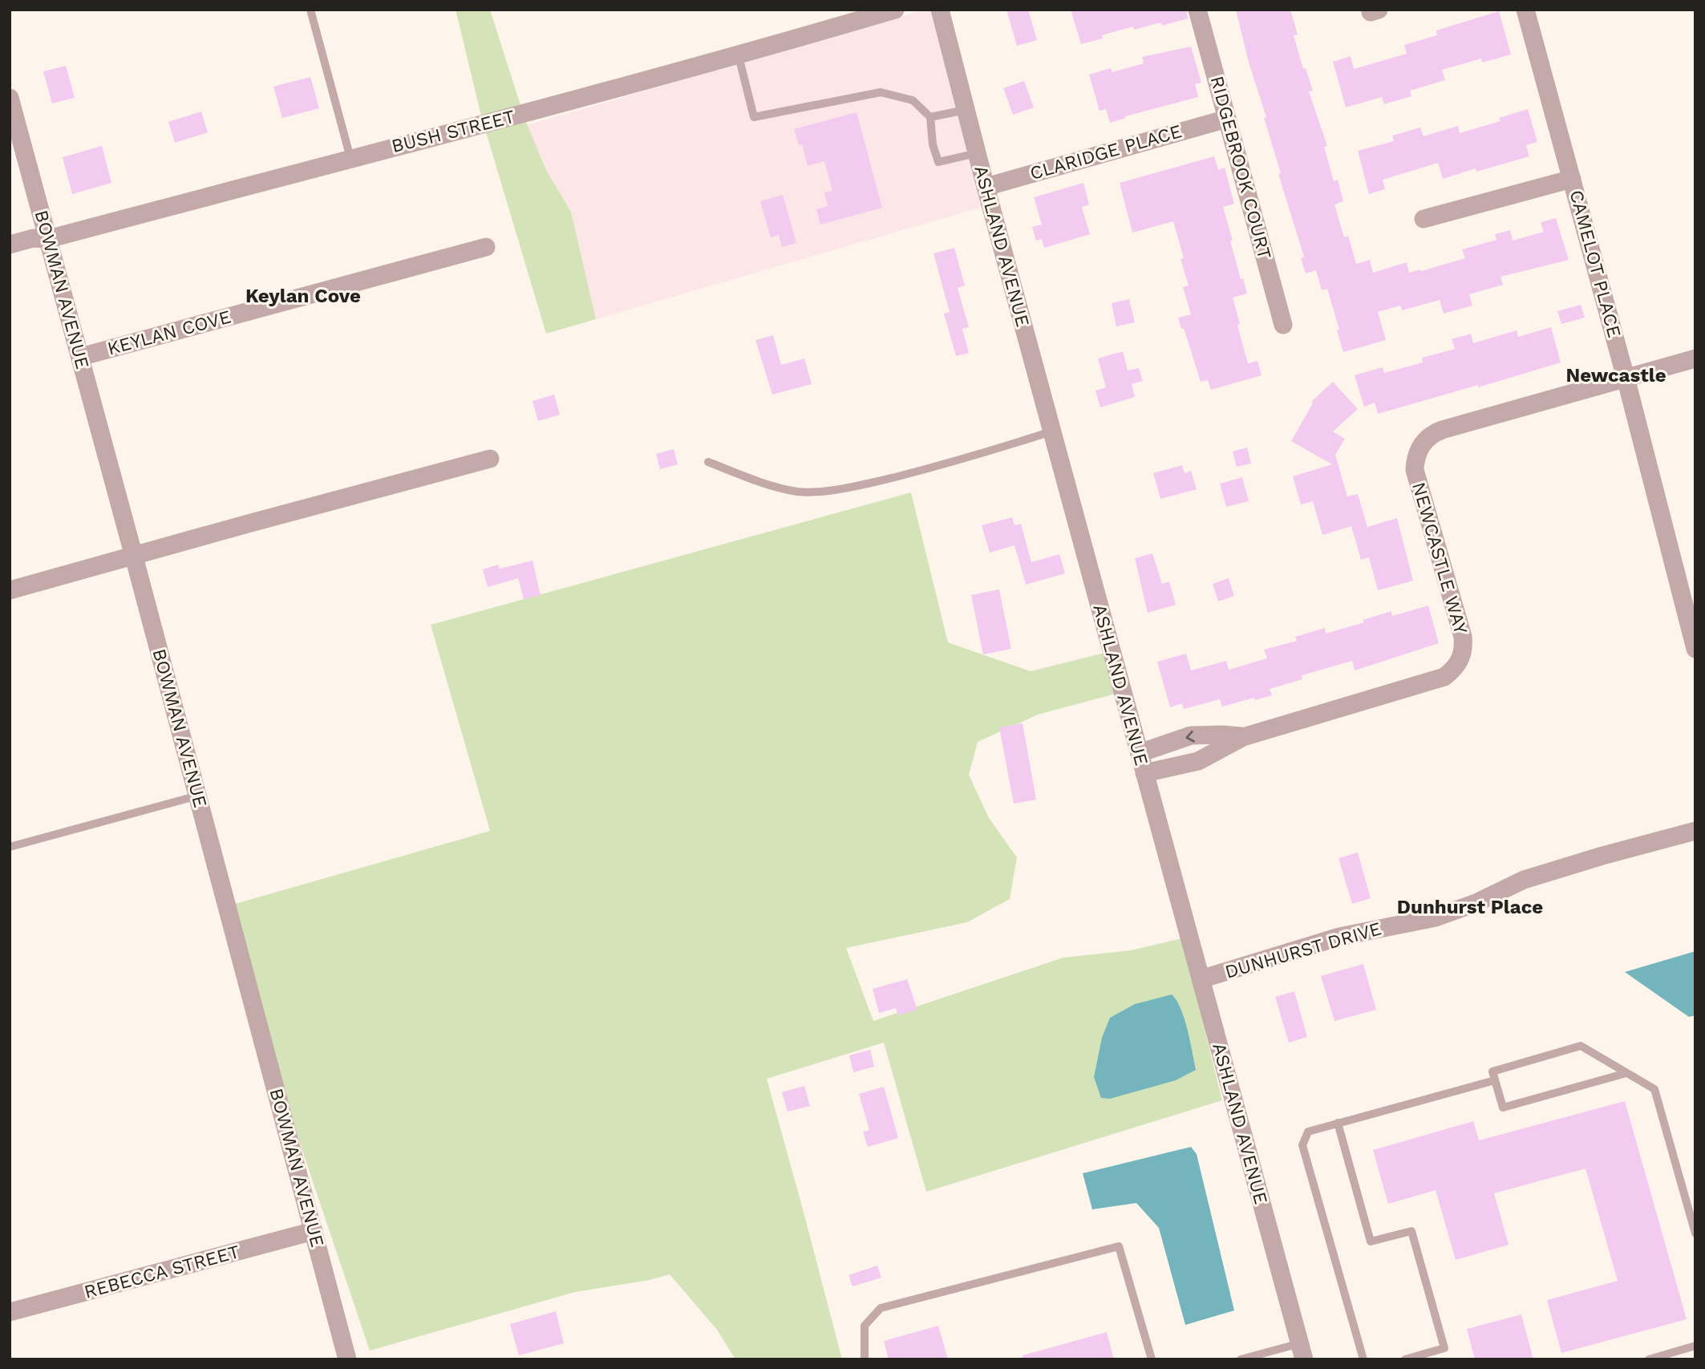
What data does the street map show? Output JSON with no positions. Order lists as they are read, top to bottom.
{
  "streets": {
    "street": [
      "BUSH STREET",
      "CLARIDGE PLACE",
      "RIDGEBROOK COURT",
      "ASHLAND AVENUE",
      "CAMELOT PLACE",
      "BOWMAN AVENUE",
      "KEYLAN COVE",
      "NEWCASTLE WAY",
      "DUNHURST DRIVE",
      "REBECCA STREET"
    ]
  },
  "crossings": [
    ["BUSH STREET", "BOWMAN AVENUE"],
    ["CLARIDGE PLACE", "RIDGEBROOK COURT"],
    ["CLARIDGE PLACE", "ASHLAND AVENUE"],
    ["ASHLAND AVENUE", "NEWCASTLE WAY"],
    ["ASHLAND AVENUE", "DUNHURST DRIVE"],
    ["CAMELOT PLACE", "NEWCASTLE WAY"],
    ["BOWMAN AVENUE", "KEYLAN COVE"],
    ["BOWMAN AVENUE", "REBECCA STREET"]
  ],
  "districts": ["Keylan Cove", "Newcastle", "Dunhurst Place"]
}
